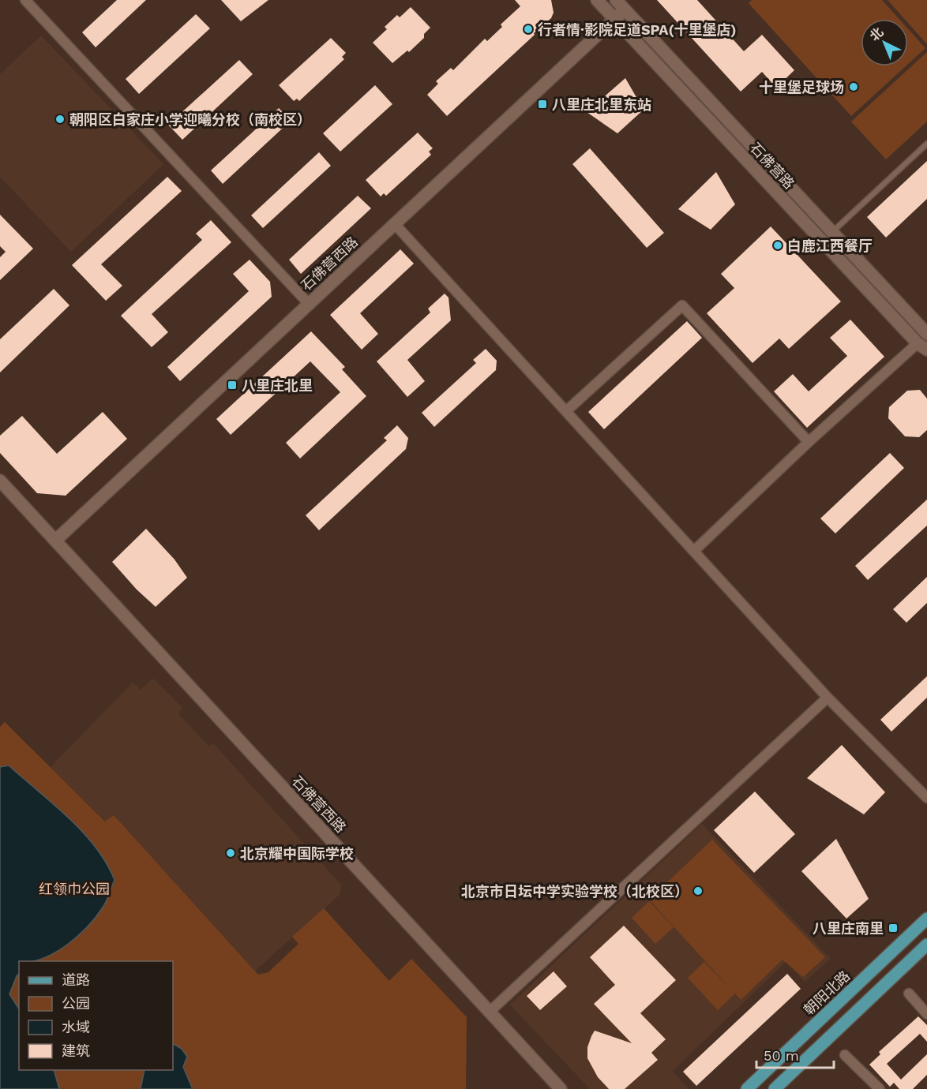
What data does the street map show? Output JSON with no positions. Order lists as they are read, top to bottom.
{
  "streets": {
    "main road": ["朝阳北路"],
    "street": ["石佛营路", "石佛营西路"]
  },
  "crossings": [
    ["石佛营路", "石佛营西路"]
  ],
  "parks": ["红领巾公园"],
  "places": {
    "other": [
      "行者情·影院足道SPA(十里堡店)",
      "十里堡足球场",
      "朝阳区白家庄小学迎曦分校（南校区）",
      "白鹿江西餐厅",
      "北京耀中国际学校",
      "北京市日坛中学实验学校（北校区）"
    ],
    "transit": ["八里庄北里东站", "八里庄北里", "八里庄南里"]
  },
  "legend": [
    "道路",
    "公园",
    "水域",
    "建筑"
  ],
  "scale_bar": "50 m",
  "north": "top left"
}
